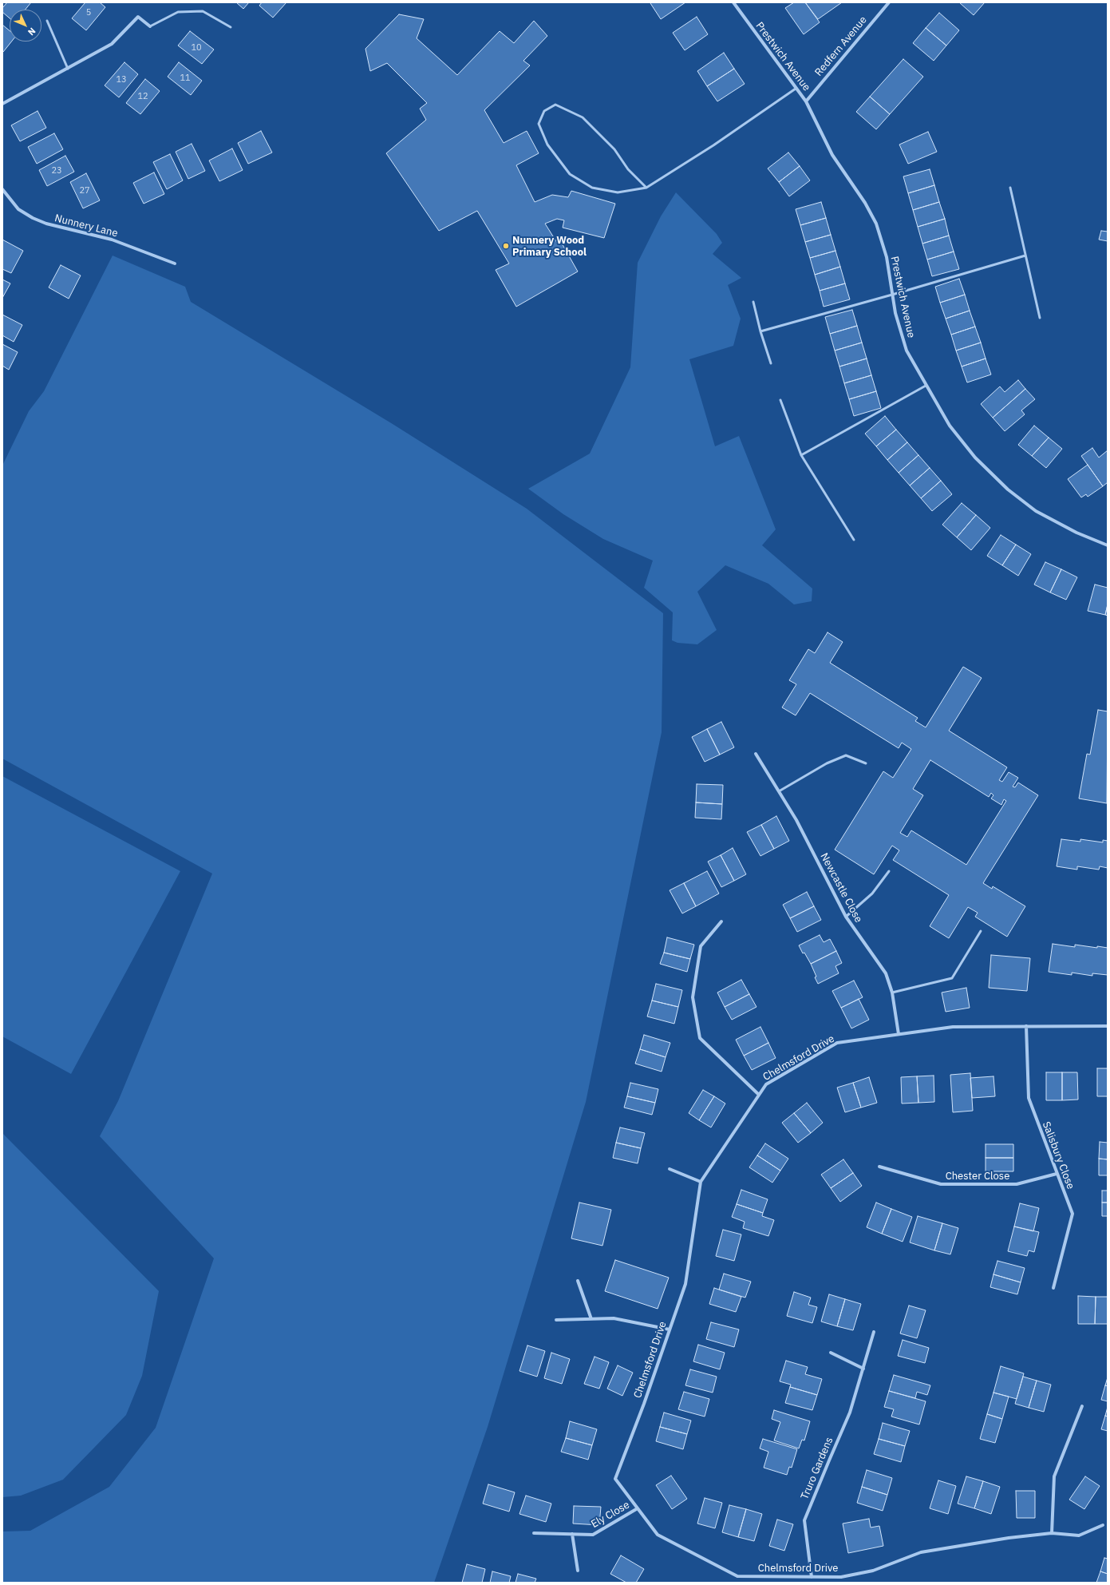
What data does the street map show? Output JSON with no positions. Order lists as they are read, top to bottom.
{
  "streets": {
    "street": [
      "Redfern Avenue",
      "Prestwich Avenue",
      "Nunnery Lane",
      "Newcastle Close",
      "Chelmsford Drive",
      "Salisbury Close",
      "Chester Close",
      "Truro Gardens",
      "Ely Close"
    ]
  },
  "crossings": [
    ["Redfern Avenue", "Prestwich Avenue"],
    ["Newcastle Close", "Chelmsford Drive"],
    ["Chelmsford Drive", "Salisbury Close"],
    ["Chelmsford Drive", "Truro Gardens"],
    ["Chelmsford Drive", "Ely Close"],
    ["Salisbury Close", "Chester Close"]
  ],
  "places": ["Nunnery Wood Primary School"],
  "house_numbers": [
    "5",
    "10",
    "11",
    "13",
    "12",
    "23",
    "27"
  ],
  "north": "bottom right"
}
